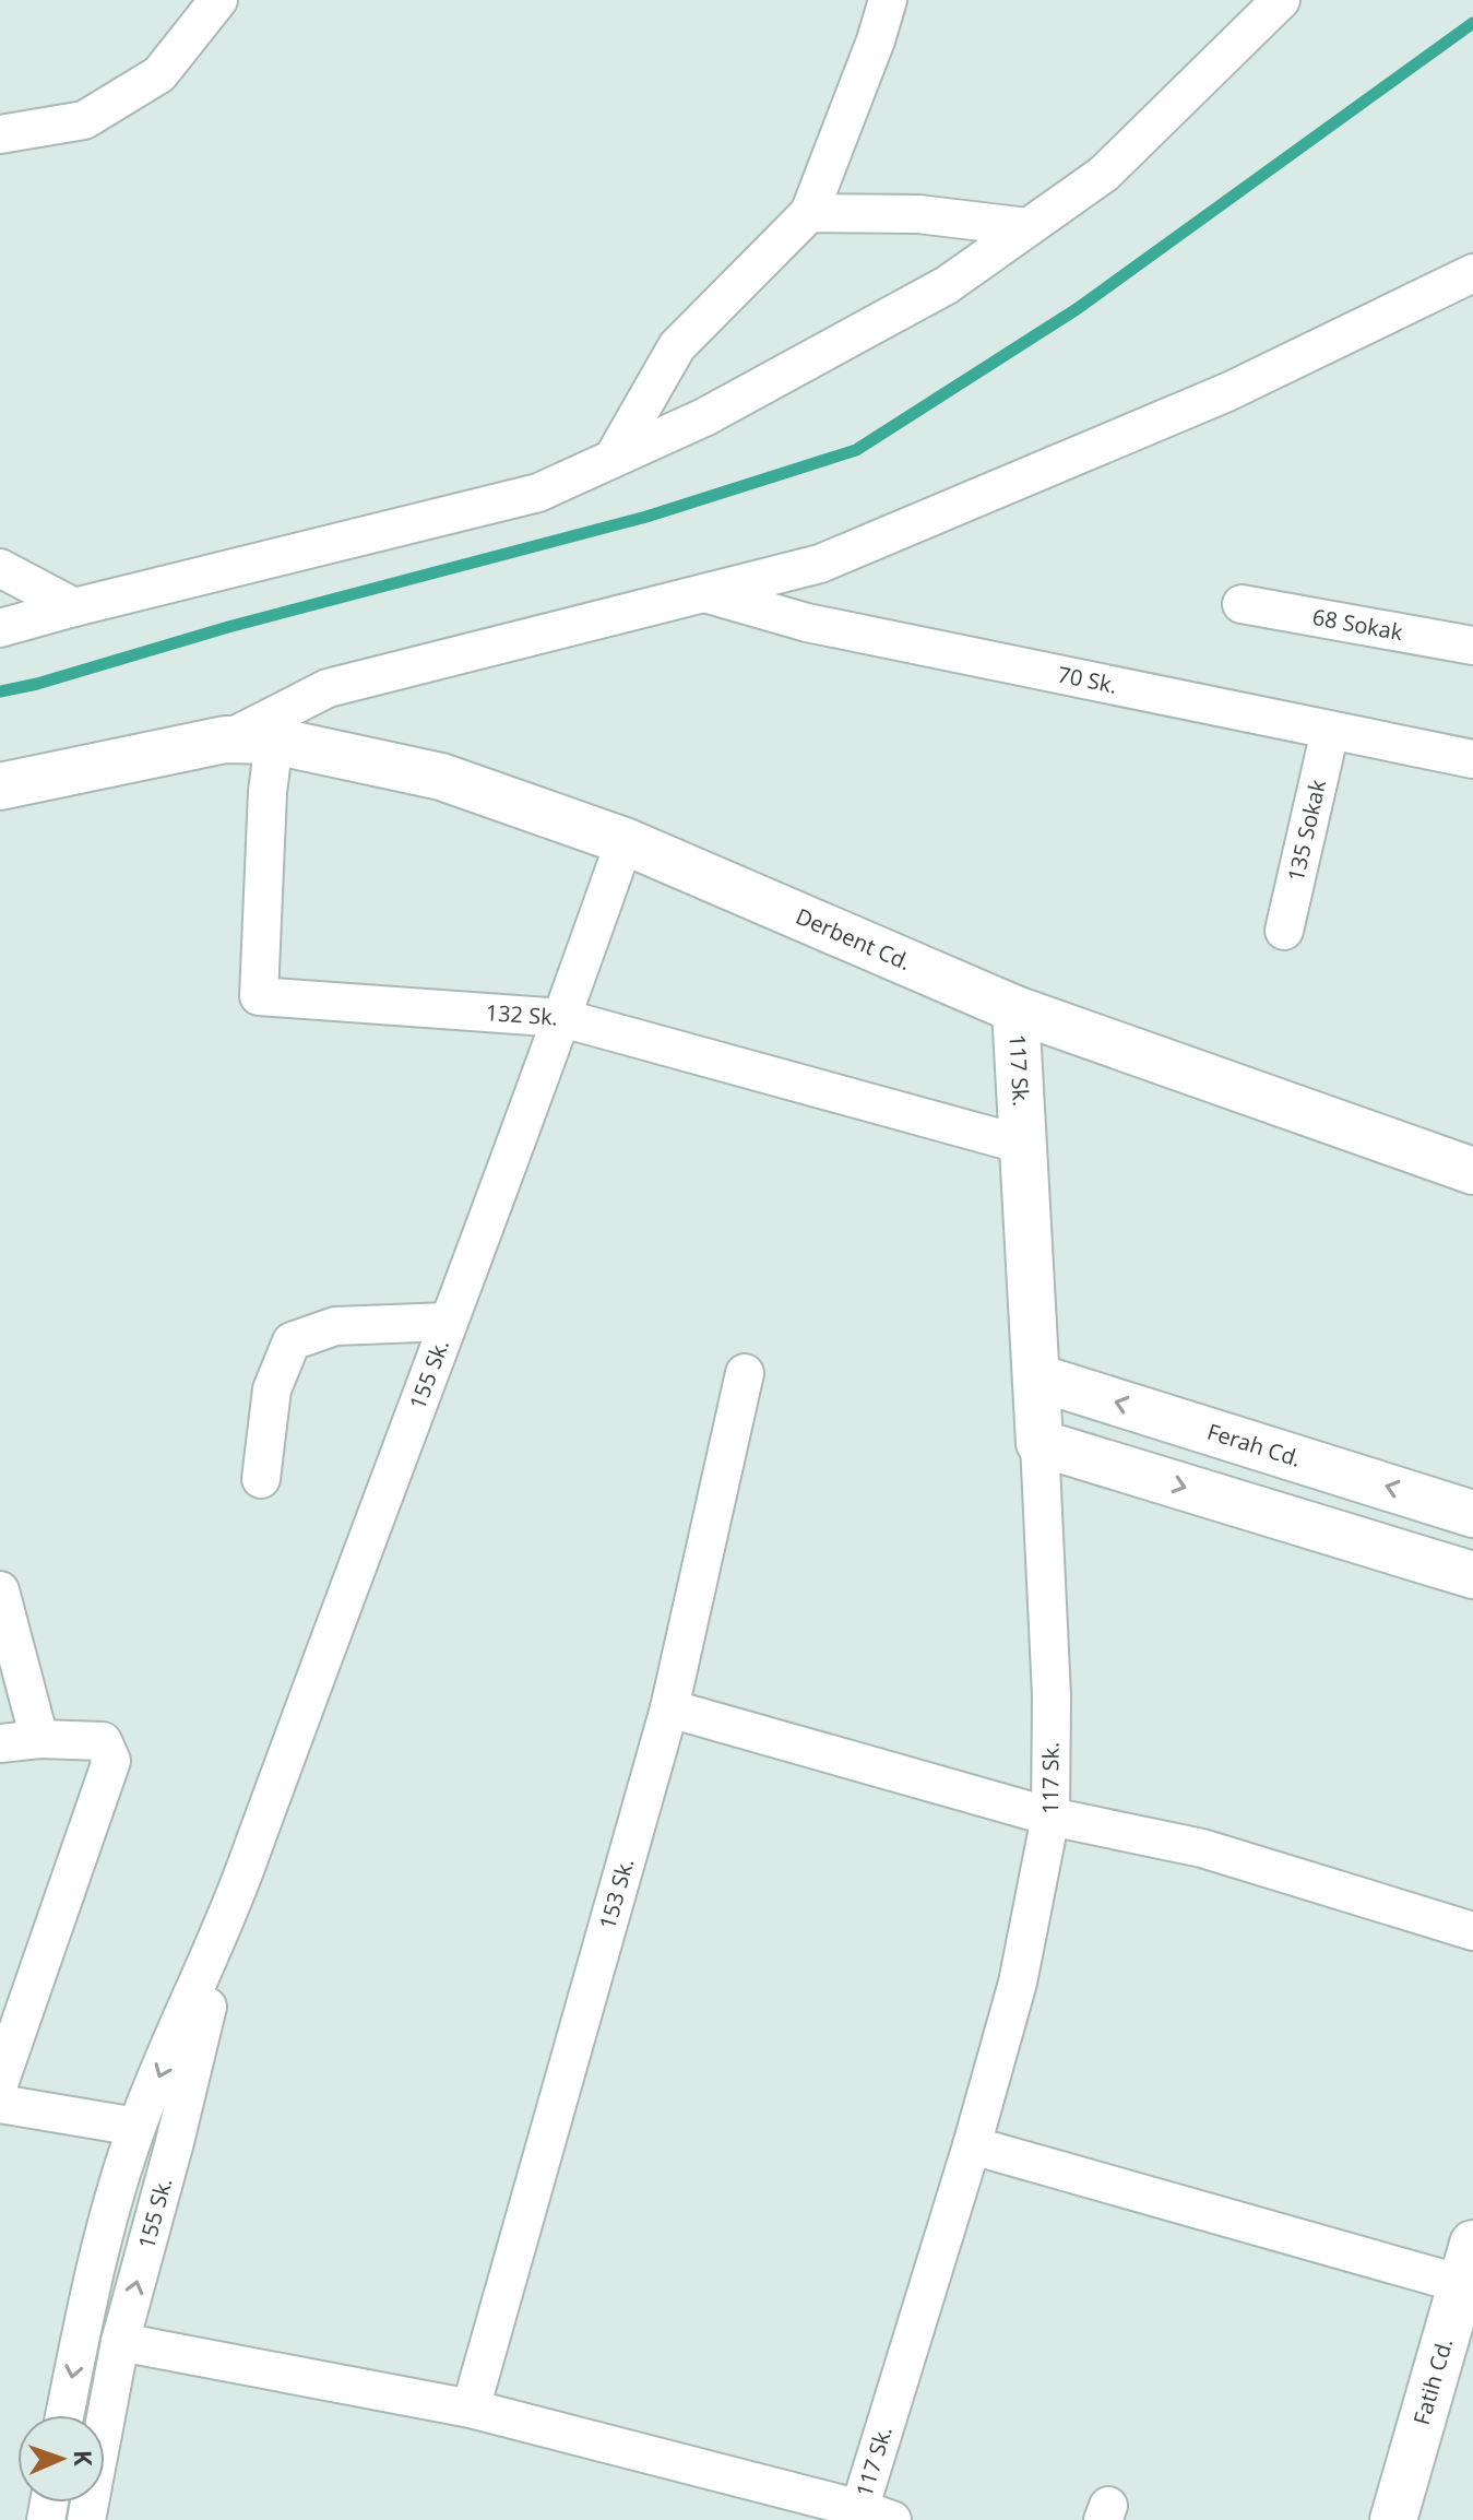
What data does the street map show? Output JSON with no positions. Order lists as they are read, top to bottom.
{
  "streets": {
    "street": [
      "68 Sokak",
      "70 Sk.",
      "135 Sokak",
      "Derbent Cd.",
      "132 Sk.",
      "117 Sk.",
      "155 Sk.",
      "Ferah Cd.",
      "153 Sk.",
      "Fatih Cd."
    ]
  },
  "crossings": [
    ["70 Sk.", "135 Sokak"],
    ["Derbent Cd.", "132 Sk."],
    ["Derbent Cd.", "117 Sk."],
    ["Derbent Cd.", "155 Sk."],
    ["132 Sk.", "117 Sk."],
    ["132 Sk.", "155 Sk."],
    ["117 Sk.", "Ferah Cd."]
  ],
  "north": "right"
}
